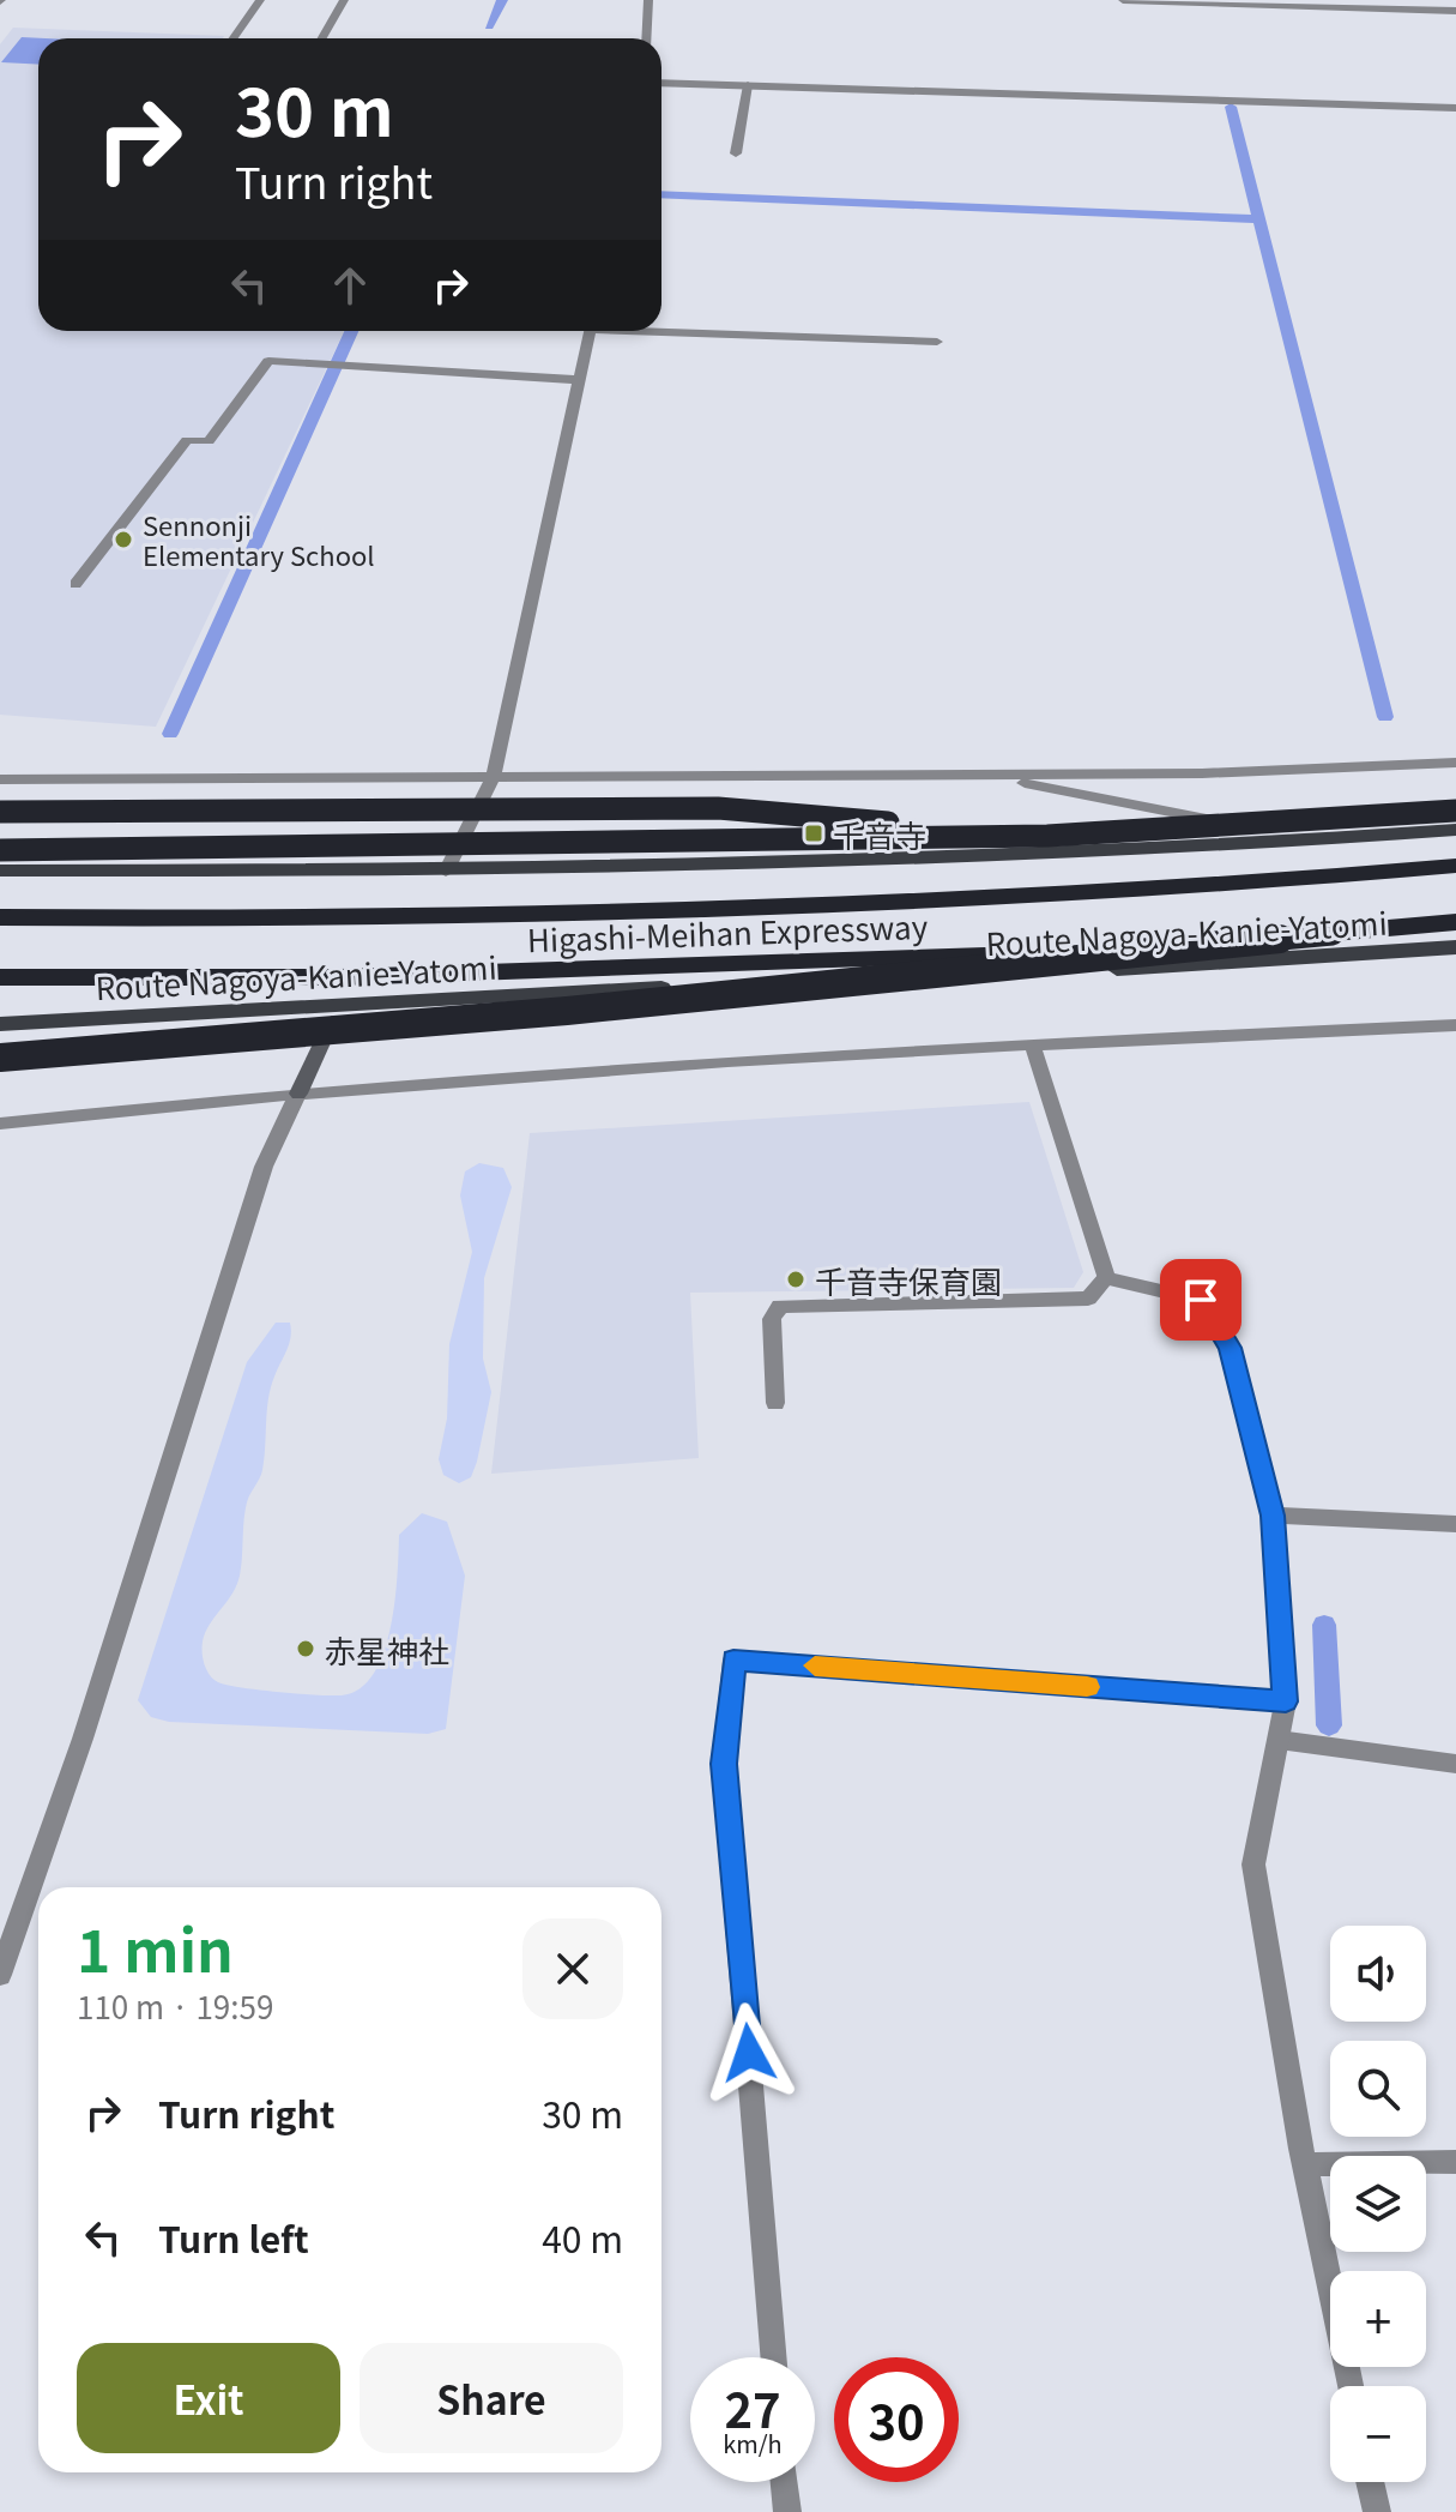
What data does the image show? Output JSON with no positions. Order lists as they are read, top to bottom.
{
  "streets": {
    "highway": ["Higashi-Meihan Expressway"],
    "main road": ["Route Nagoya-Kanie-Yatomi"]
  },
  "places": {
    "other": ["Sennonji Elementary School", "千音寺保育園", "赤星神社"],
    "transit": ["千音寺"]
  },
  "page": {
    "turn": ["30 m", "Turn right"],
    "heading": ["1 min", "110 m · 19:59"],
    "map_buttons": ["+", "−"],
    "list": [
      {
        "name": "Turn right",
        "value": "30 m"
      },
      {
        "name": "Turn left",
        "value": "40 m"
      }
    ],
    "buttons": ["Exit", "Share"],
    "speed": "27 km/h",
    "limit": "30"
  }
}
